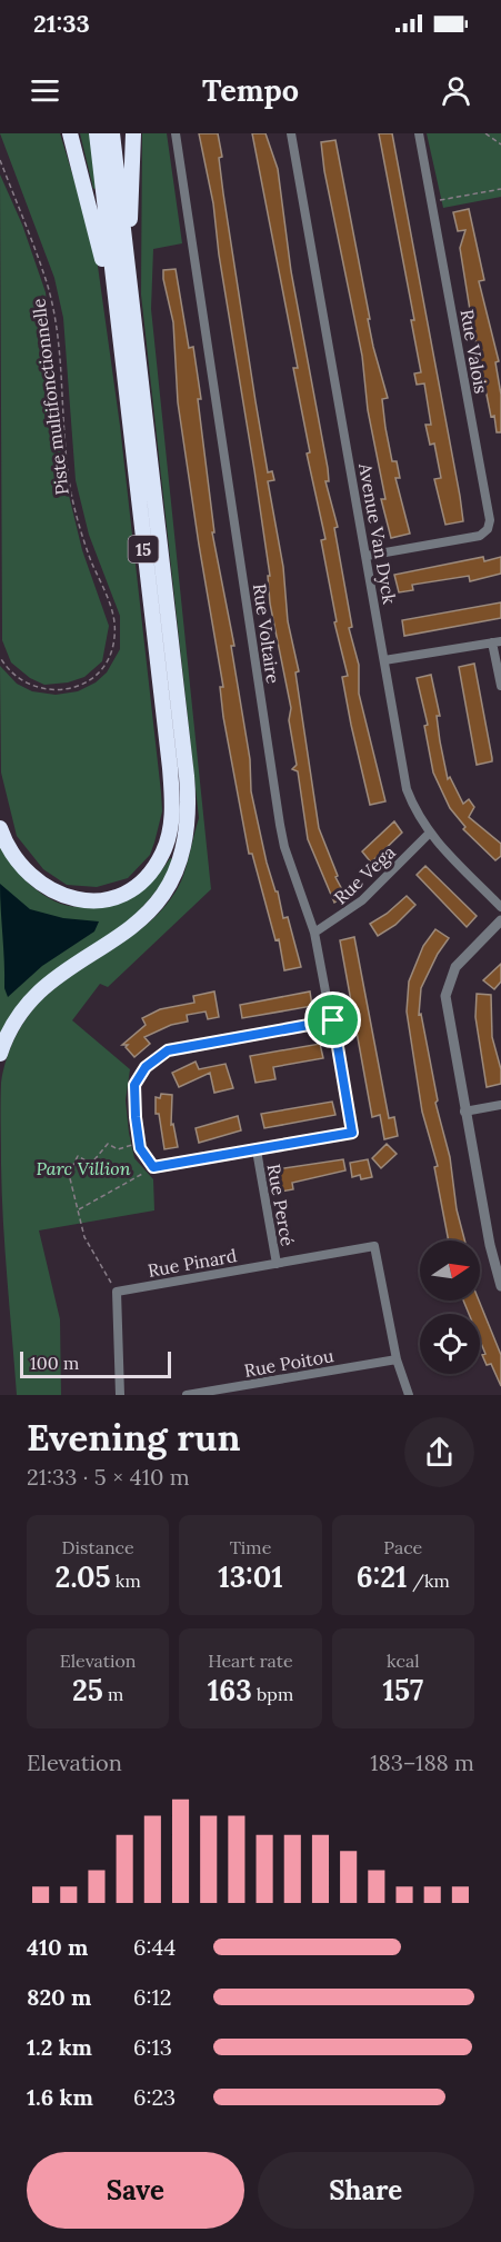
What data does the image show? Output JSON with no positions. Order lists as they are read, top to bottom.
{
  "streets": {
    "highway": ["15"],
    "street": [
      "Rue Valois",
      "Avenue Van Dyck",
      "Rue Voltaire",
      "Rue Vega",
      "Rue Percé",
      "Rue Pinard",
      "Rue Poitou"
    ],
    "path": ["Piste multifonctionnelle"]
  },
  "crossings": [
    ["Rue Valois", "Avenue Van Dyck"],
    ["Avenue Van Dyck", "Rue Vega"],
    ["Rue Voltaire", "Rue Vega"],
    ["Rue Voltaire", "Rue Percé"],
    ["Rue Percé", "Rue Pinard"],
    ["Rue Pinard", "Rue Poitou"]
  ],
  "parks": ["Parc Villion"],
  "scale_bar": "100 m",
  "north": "right",
  "page": {
    "status": "21:33",
    "header": "Tempo",
    "scale": "100 m",
    "heading": ["Evening run", "21:33 · 5 × 410 m"],
    "stats": [
      ["Distance", "2.05 km"],
      ["Time", "13:01"],
      ["Pace", "6:21 /km"],
      ["Elevation", "25 m"],
      ["Heart rate", "163 bpm"],
      ["kcal", "157"]
    ],
    "chart": ["Elevation", "183–188 m"],
    "list": [
      {
        "name": "410 m",
        "note": "6:44"
      },
      {
        "name": "820 m",
        "note": "6:12"
      },
      {
        "name": "1.2 km",
        "note": "6:13"
      },
      {
        "name": "1.6 km",
        "note": "6:23"
      }
    ],
    "buttons": ["Save", "Share"]
  }
}
